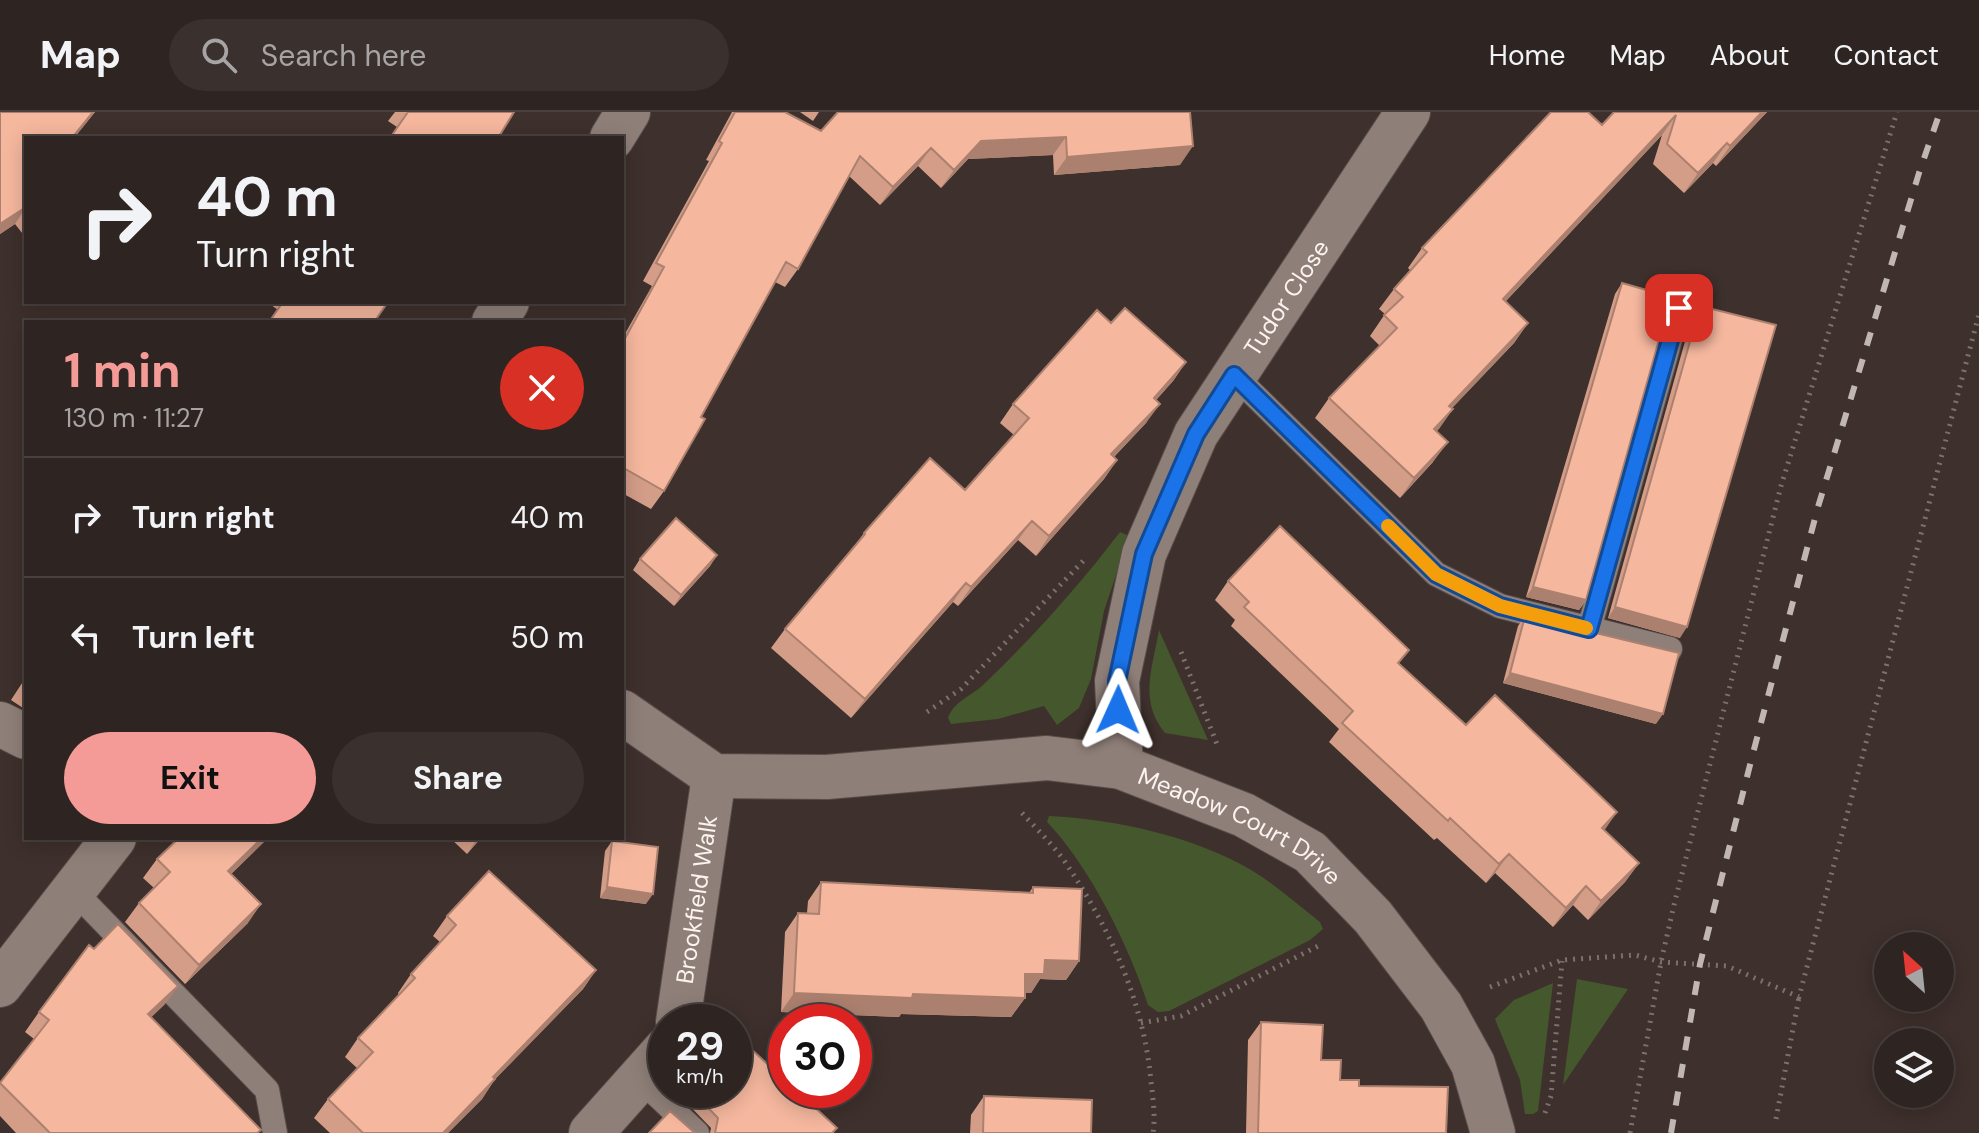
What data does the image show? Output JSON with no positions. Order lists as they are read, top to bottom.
{
  "streets": {
    "street": ["Tudor Close", "Meadow Court Drive", "Brookfield Walk"]
  },
  "crossings": [
    ["Tudor Close", "Meadow Court Drive"],
    ["Meadow Court Drive", "Brookfield Walk"]
  ],
  "north": "top left",
  "page": {
    "header": "Map",
    "search": "Search here",
    "nav": [
      "Home",
      "Map",
      "About",
      "Contact"
    ],
    "turn": ["40 m", "Turn right"],
    "heading": ["1 min", "130 m · 11:27"],
    "list": [
      {
        "name": "Turn right",
        "value": "40 m"
      },
      {
        "name": "Turn left",
        "value": "50 m"
      }
    ],
    "buttons": ["Exit", "Share"],
    "speed": "29 km/h",
    "limit": "30"
  }
}
